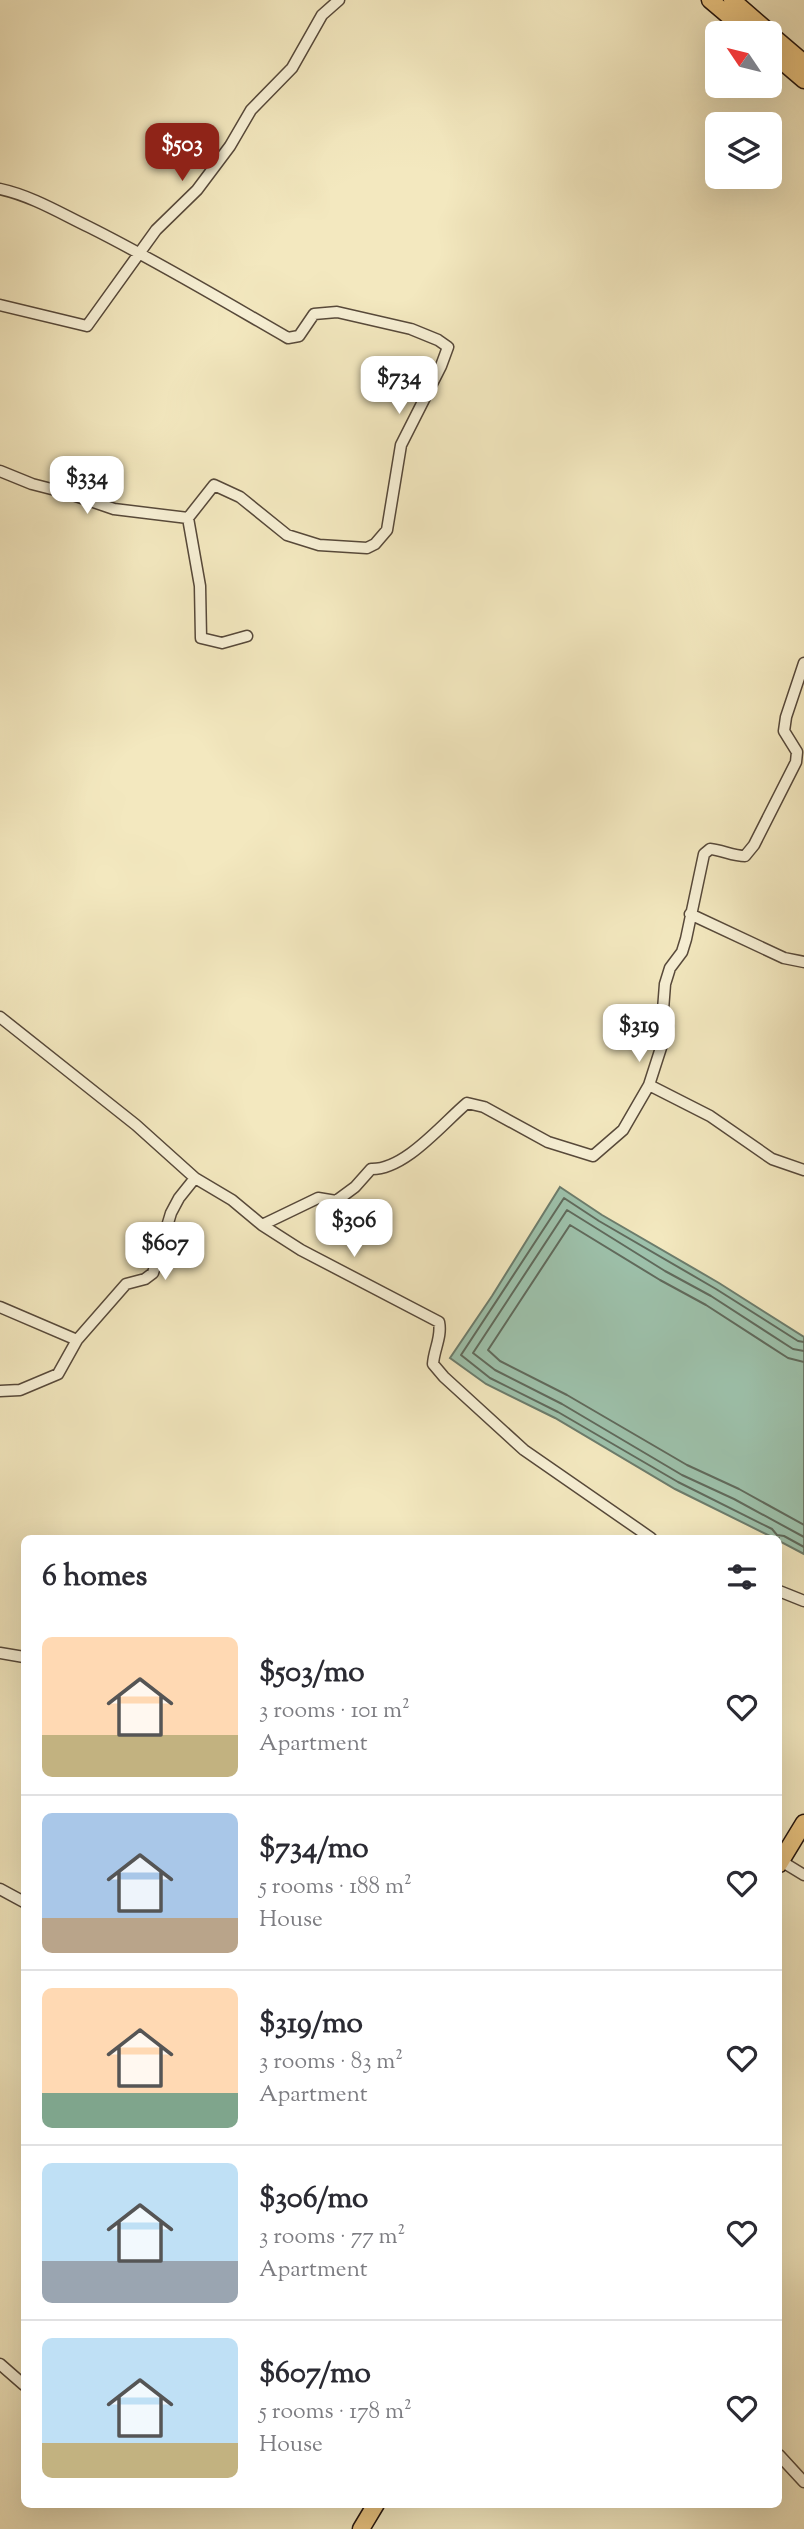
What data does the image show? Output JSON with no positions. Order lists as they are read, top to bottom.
{
  "north": "top left",
  "page": {
    "price": [
      "$503",
      "$734",
      "$334",
      "$319",
      "$306",
      "$607"
    ],
    "heading": "6 homes",
    "list": [
      {
        "name": "$503/mo",
        "note": "3 rooms · 101 m² · Apartment"
      },
      {
        "name": "$734/mo",
        "note": "5 rooms · 188 m² · House"
      },
      {
        "name": "$319/mo",
        "note": "3 rooms · 83 m² · Apartment"
      },
      {
        "name": "$306/mo",
        "note": "3 rooms · 77 m² · Apartment"
      },
      {
        "name": "$607/mo",
        "note": "5 rooms · 178 m² · House"
      }
    ]
  }
}
